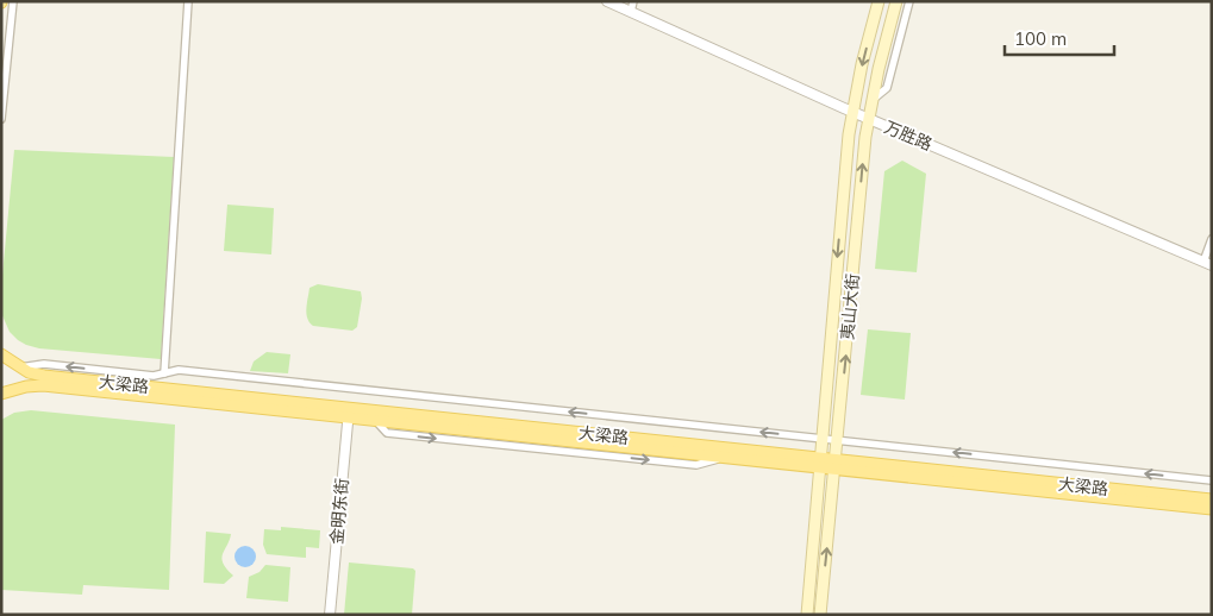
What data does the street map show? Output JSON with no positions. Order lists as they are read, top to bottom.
{
  "streets": {
    "main road": ["夷山大街", "大梁路"],
    "street": ["万胜路", "金明东街"]
  },
  "crossings": [
    ["万胜路", "夷山大街"],
    ["夷山大街", "大梁路"],
    ["大梁路", "金明东街"]
  ],
  "scale_bar": "100 m"
}
